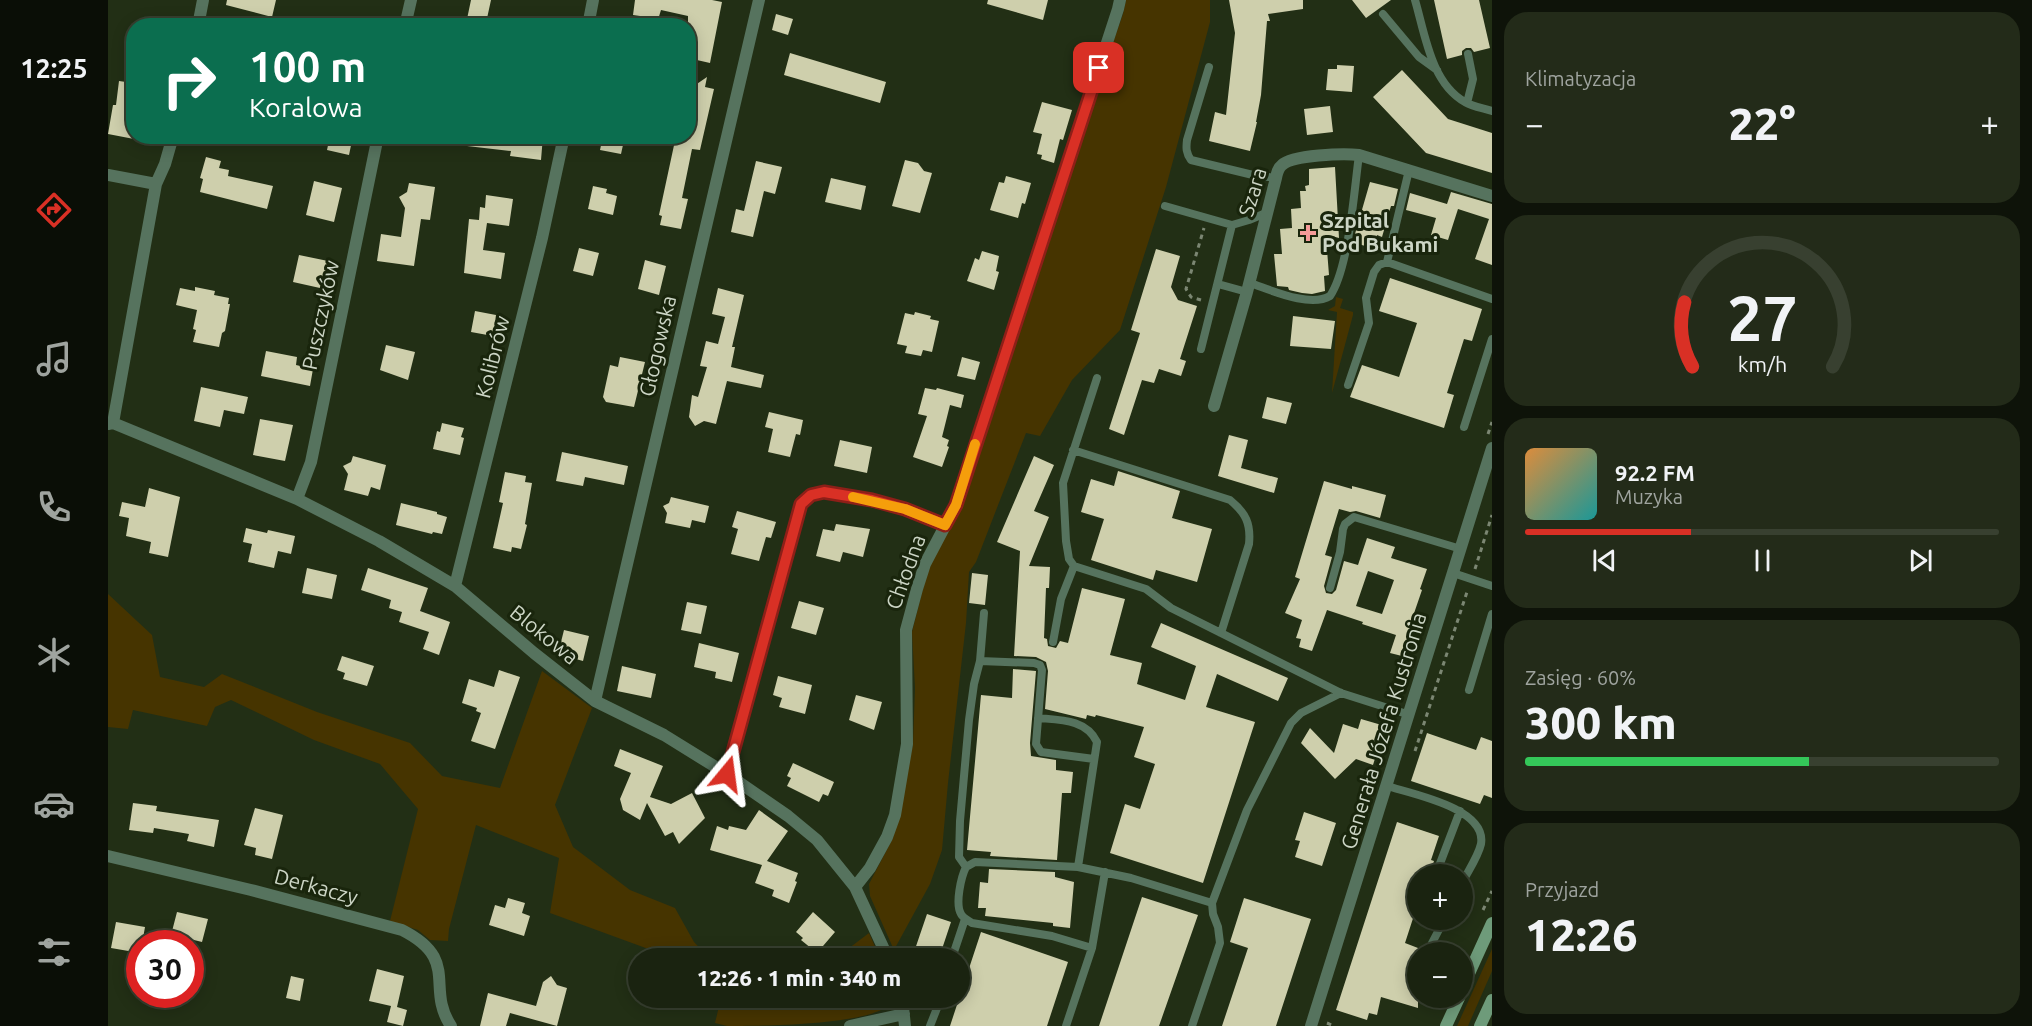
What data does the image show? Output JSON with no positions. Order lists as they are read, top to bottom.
{
  "streets": {
    "street": [
      "Szara",
      "Puszczyków",
      "Głogowska",
      "Kolibrów",
      "Chłodna",
      "Blokowa",
      "Generała Józefa Kustronia",
      "Derkaczy"
    ]
  },
  "crossings": [
    ["Puszczyków", "Blokowa"],
    ["Głogowska", "Blokowa"],
    ["Kolibrów", "Blokowa"],
    ["Chłodna", "Blokowa"]
  ],
  "places": {
    "health": ["Szpital Pod Bukami"]
  },
  "page": {
    "tabs": "12:25",
    "tile": [
      "Klimatyzacja",
      ["Zasięg · 60%", "300 km"],
      ["Przyjazd", "12:26"]
    ],
    "turn": ["100 m", "Koralowa"],
    "heat": ["−", "22°", "+"],
    "song": ["92.2 FM", "Muzyka"],
    "map_buttons": ["+", "−"],
    "limit": "30",
    "trip": "12:26 · 1 min · 340 m",
    "gauge": ["27", "km/h"]
  }
}
